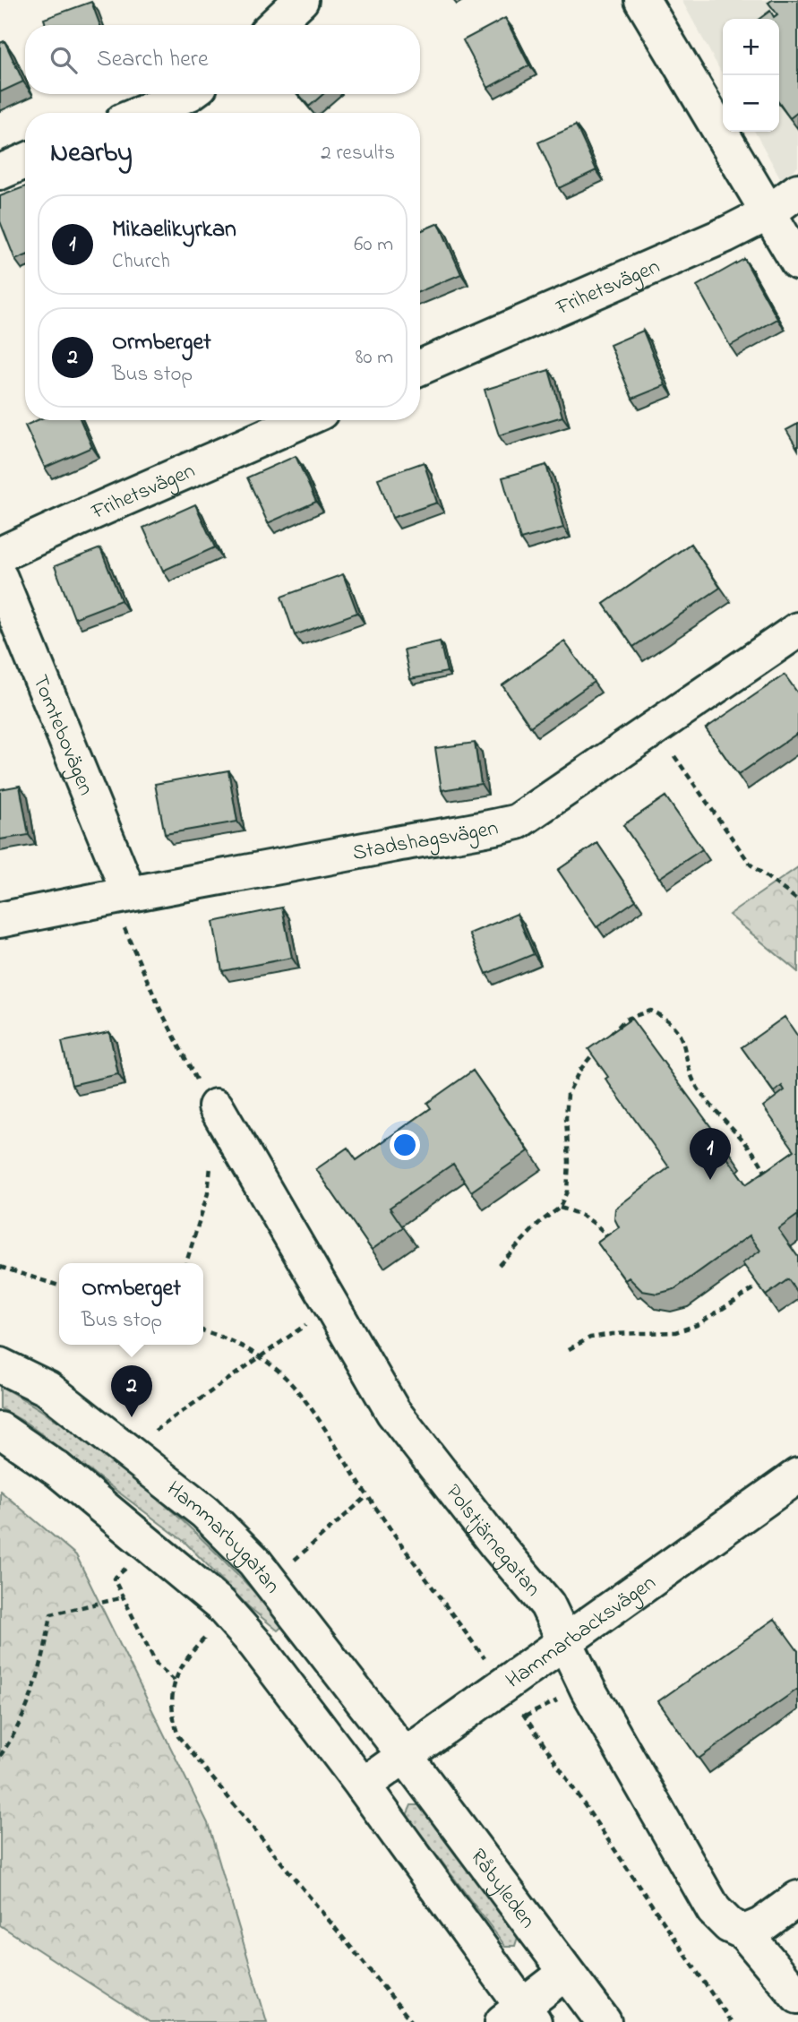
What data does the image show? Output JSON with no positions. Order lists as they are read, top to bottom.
{
  "streets": {
    "street": [
      "Frihetsvägen",
      "Tomtebovägen",
      "Stadshagsvägen",
      "Hammarbygatan",
      "Polstjärnegatan",
      "Hammarbacksvägen",
      "Råbyleden"
    ]
  },
  "crossings": [
    ["Tomtebovägen", "Stadshagsvägen"],
    ["Hammarbygatan", "Hammarbacksvägen"],
    ["Hammarbygatan", "Råbyleden"],
    ["Polstjärnegatan", "Hammarbacksvägen"],
    ["Hammarbacksvägen", "Råbyleden"]
  ],
  "page": {
    "map_buttons": ["+", "−"],
    "search": "Search here",
    "heading": ["Nearby", "2 results"],
    "list": [
      {
        "mark": "1",
        "name": "Mikaelikyrkan",
        "note": "Church",
        "value": "60 m"
      },
      {
        "mark": "2",
        "name": "Ormberget",
        "note": "Bus stop",
        "value": "80 m"
      }
    ],
    "pins": ["1", "2"],
    "popup": ["Ormberget", "Bus stop"]
  }
}
